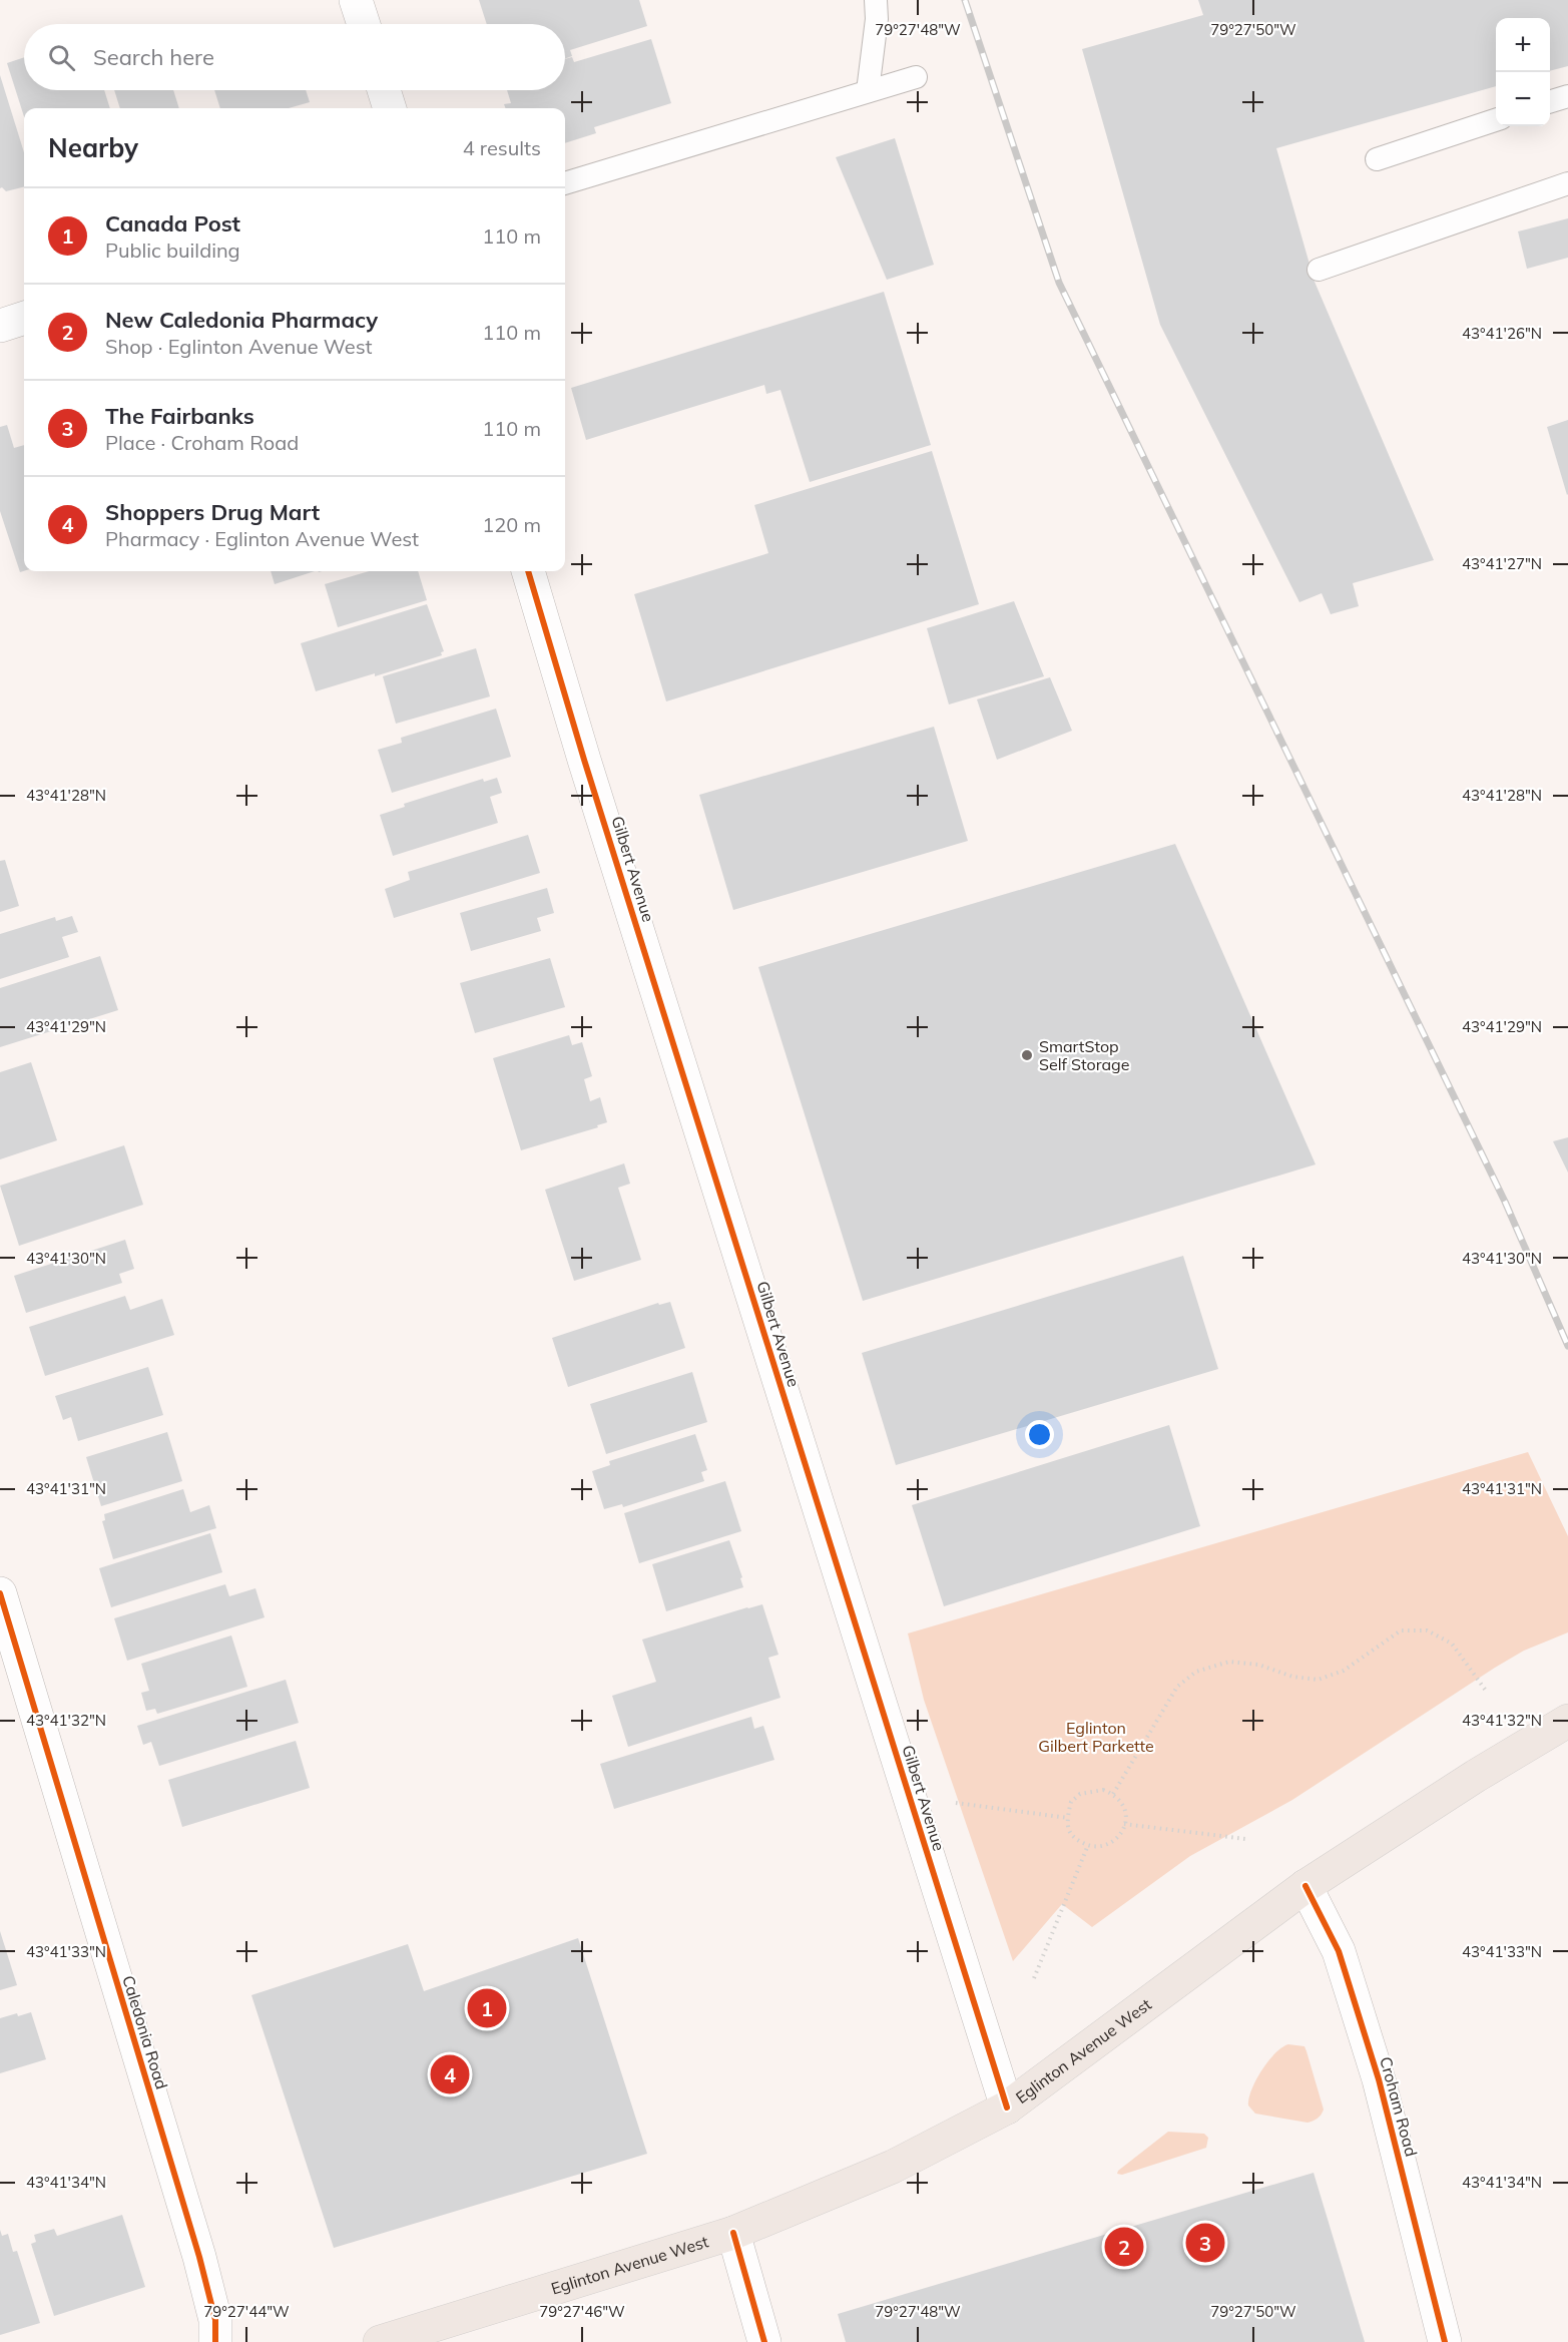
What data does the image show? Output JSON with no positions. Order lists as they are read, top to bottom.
{
  "streets": {
    "main road": ["Eglinton Avenue West"],
    "street": ["Gilbert Avenue", "Caledonia Road", "Croham Road"]
  },
  "crossings": [
    ["Gilbert Avenue", "Eglinton Avenue West"],
    ["Eglinton Avenue West", "Croham Road"]
  ],
  "parks": ["Eglinton Gilbert Parkette"],
  "places": ["SmartStop Self Storage"],
  "page": {
    "map_buttons": ["+", "−"],
    "search": "Search here",
    "heading": ["Nearby", "4 results"],
    "list": [
      {
        "mark": "1",
        "name": "Canada Post",
        "note": "Public building",
        "value": "110 m"
      },
      {
        "mark": "2",
        "name": "New Caledonia Pharmacy",
        "note": "Shop · Eglinton Avenue West",
        "value": "110 m"
      },
      {
        "mark": "3",
        "name": "The Fairbanks",
        "note": "Place · Croham Road",
        "value": "110 m"
      },
      {
        "mark": "4",
        "name": "Shoppers Drug Mart",
        "note": "Pharmacy · Eglinton Avenue West",
        "value": "120 m"
      }
    ],
    "pins": [
      "1",
      "4",
      "3",
      "2"
    ]
  },
  "coordinates": [
    "79°27'48\"W",
    "79°27'50\"W",
    "43°41'26\"N",
    "43°41'27\"N",
    "43°41'28\"N",
    "43°41'29\"N",
    "43°41'30\"N",
    "43°41'31\"N",
    "43°41'32\"N",
    "43°41'33\"N",
    "43°41'34\"N",
    "79°27'44\"W",
    "79°27'46\"W"
  ]
}
